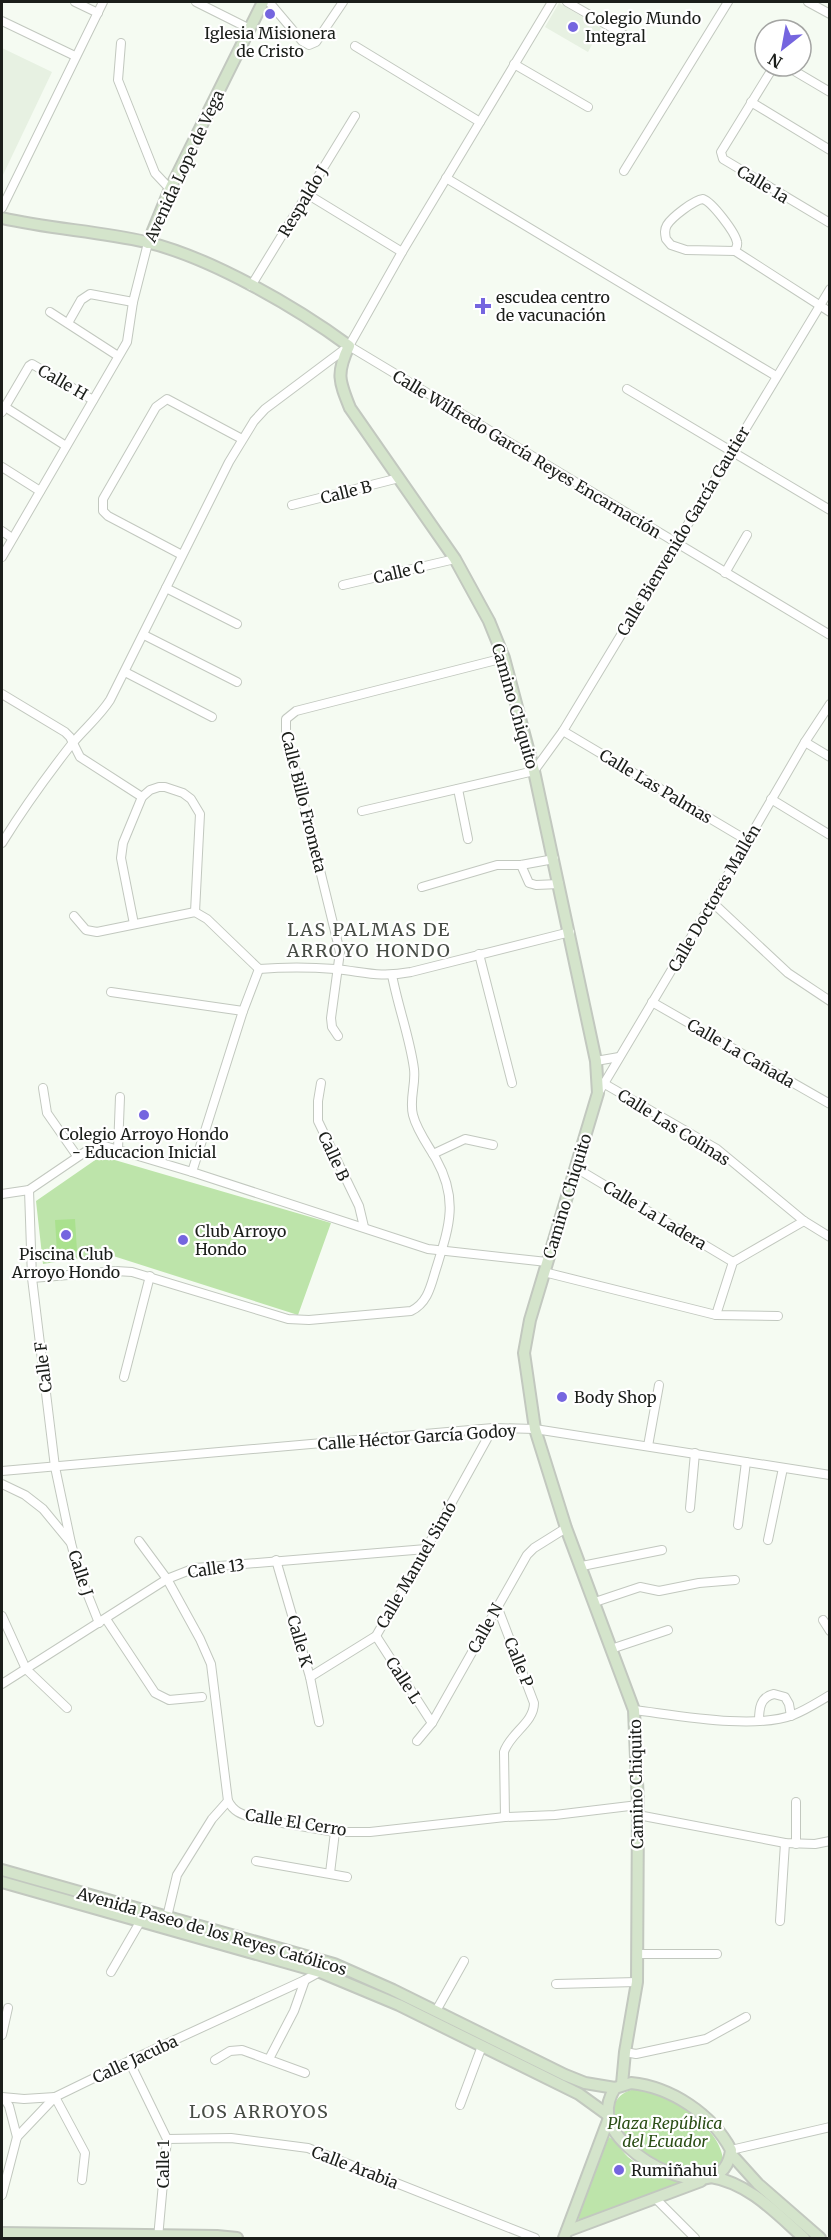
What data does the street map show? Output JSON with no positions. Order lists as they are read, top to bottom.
{
  "streets": {
    "main road": ["Avenida Lope de Vega", "Camino Chiquito", "Avenida Paseo de los Reyes Católicos"],
    "street": [
      "Calle 1a",
      "Respaldo J",
      "Calle H",
      "Calle Wilfredo García Reyes Encarnación",
      "Calle B",
      "Calle Bienvenido García Gautier",
      "Calle C",
      "Calle Las Palmas",
      "Calle Billo Frometa",
      "Calle Doctores Mallén",
      "Calle La Cañada",
      "Calle Las Colinas",
      "Calle La Ladera",
      "Calle F",
      "Calle Héctor García Godoy",
      "Calle Manuel Simó",
      "Calle 13",
      "Calle J",
      "Calle N",
      "Calle K",
      "Calle P",
      "Calle L",
      "Calle El Cerro",
      "Calle Jacuba",
      "Calle 1",
      "Calle Arabia"
    ]
  },
  "crossings": [
    ["Avenida Lope de Vega", "Calle H"],
    ["Calle Wilfredo García Reyes Encarnación", "Calle Bienvenido García Gautier"],
    ["Calle Wilfredo García Reyes Encarnación", "Camino Chiquito"],
    ["Calle B", "Camino Chiquito"],
    ["Calle Bienvenido García Gautier", "Camino Chiquito"],
    ["Calle Bienvenido García Gautier", "Calle Las Palmas"],
    ["Calle C", "Camino Chiquito"],
    ["Camino Chiquito", "Calle Billo Frometa"],
    ["Camino Chiquito", "Calle Doctores Mallén"],
    ["Camino Chiquito", "Calle Las Colinas"],
    ["Camino Chiquito", "Calle La Ladera"],
    ["Camino Chiquito", "Calle Héctor García Godoy"],
    ["Camino Chiquito", "Calle N"],
    ["Camino Chiquito", "Calle El Cerro"],
    ["Camino Chiquito", "Avenida Paseo de los Reyes Católicos"],
    ["Calle Las Palmas", "Calle Doctores Mallén"],
    ["Calle Doctores Mallén", "Calle La Cañada"],
    ["Calle Doctores Mallén", "Calle Las Colinas"],
    ["Calle F", "Calle Héctor García Godoy"],
    ["Calle F", "Calle J"],
    ["Calle Héctor García Godoy", "Calle Manuel Simó"],
    ["Calle Manuel Simó", "Calle 13"],
    ["Calle Manuel Simó", "Calle K"],
    ["Calle Manuel Simó", "Calle L"],
    ["Calle 13", "Calle J"],
    ["Calle 13", "Calle K"],
    ["Calle 13", "Calle El Cerro"],
    ["Calle N", "Calle P"],
    ["Calle N", "Calle L"],
    ["Calle P", "Calle El Cerro"],
    ["Avenida Paseo de los Reyes Católicos", "Calle Jacuba"],
    ["Calle Jacuba", "Calle 1"],
    ["Calle 1", "Calle Arabia"]
  ],
  "districts": ["LAS PALMAS DE ARROYO HONDO", "LOS ARROYOS"],
  "parks": ["Plaza República del Ecuador"],
  "places": {
    "other": [
      "Iglesia Misionera de Cristo",
      "Colegio Mundo Integral",
      "Colegio Arroyo Hondo - Educacion Inicial",
      "Piscina Club Arroyo Hondo",
      "Club Arroyo Hondo",
      "Body Shop",
      "Rumiñahui"
    ],
    "health": ["escudea centro de vacunación"]
  },
  "north": "bottom left"
}
